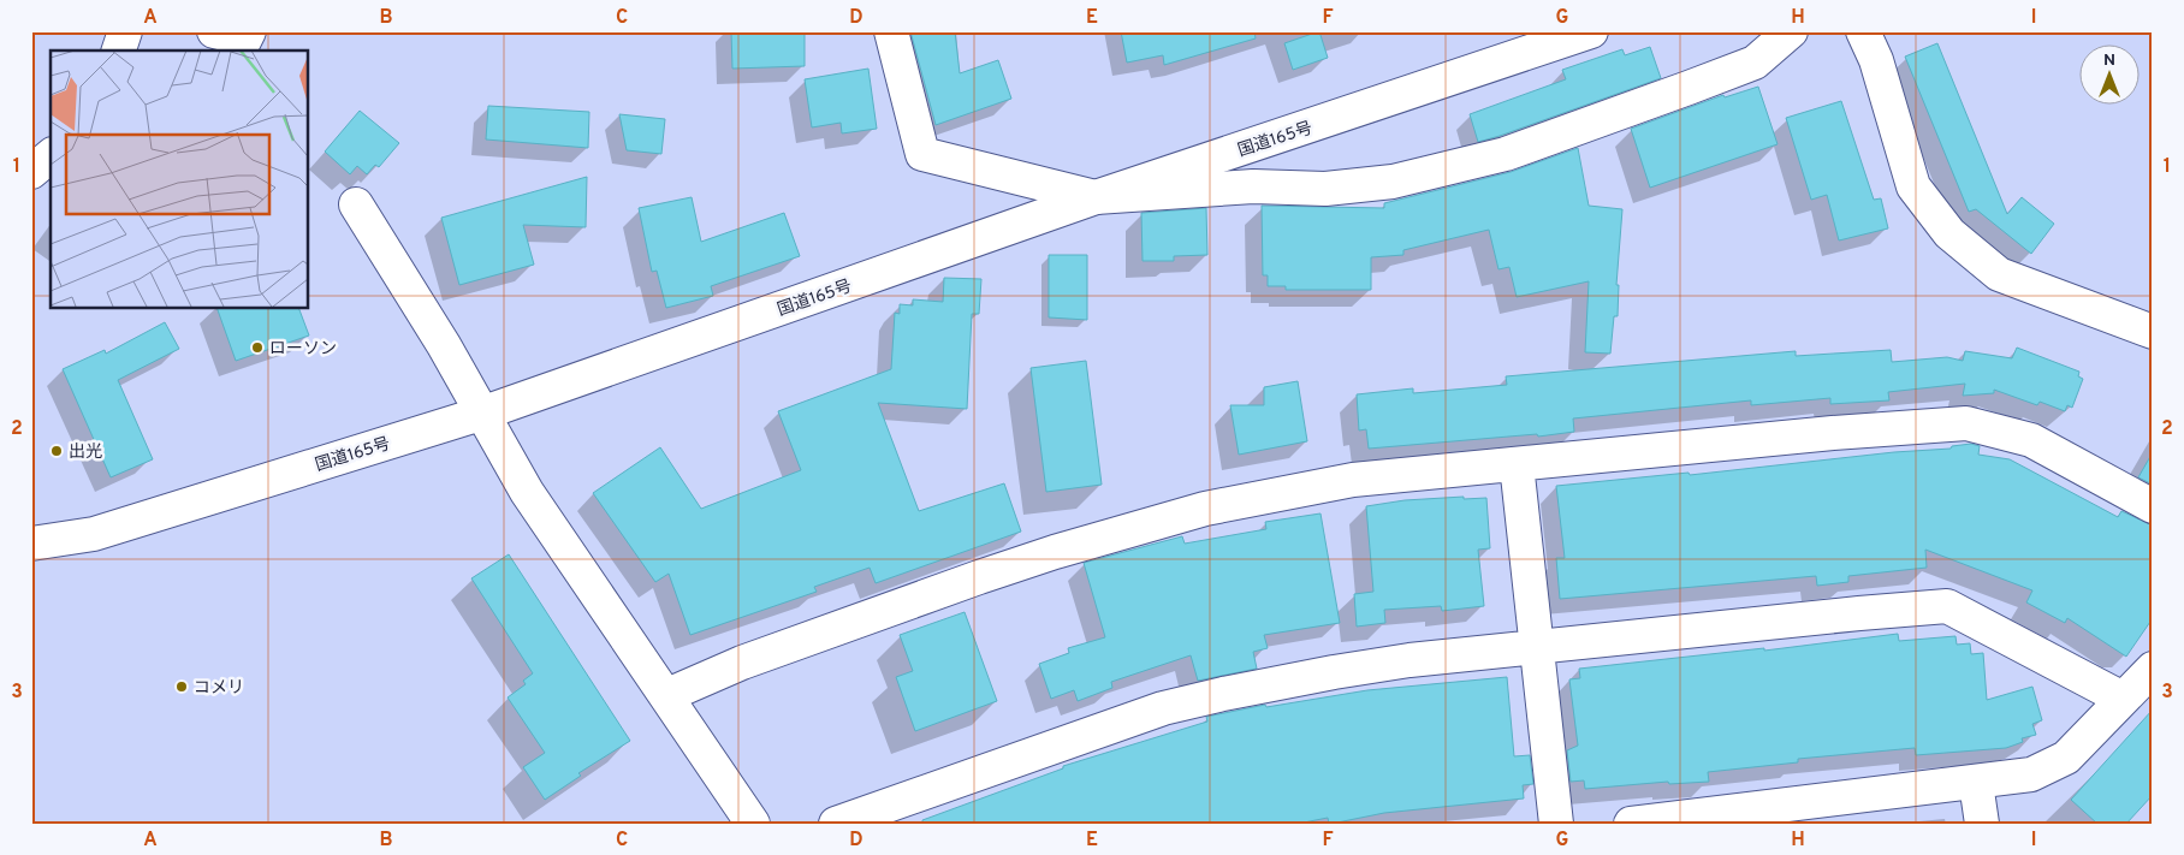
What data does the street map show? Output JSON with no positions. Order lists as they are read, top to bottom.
{
  "streets": {
    "main road": ["国道165号"]
  },
  "places": ["ローソン", "出光", "コメリ"],
  "north": "top",
  "grid": {
    "columns": [
      "A",
      "B",
      "C",
      "D",
      "E",
      "F",
      "G",
      "H",
      "I"
    ],
    "rows": ["1", "2", "3"]
  }
}
